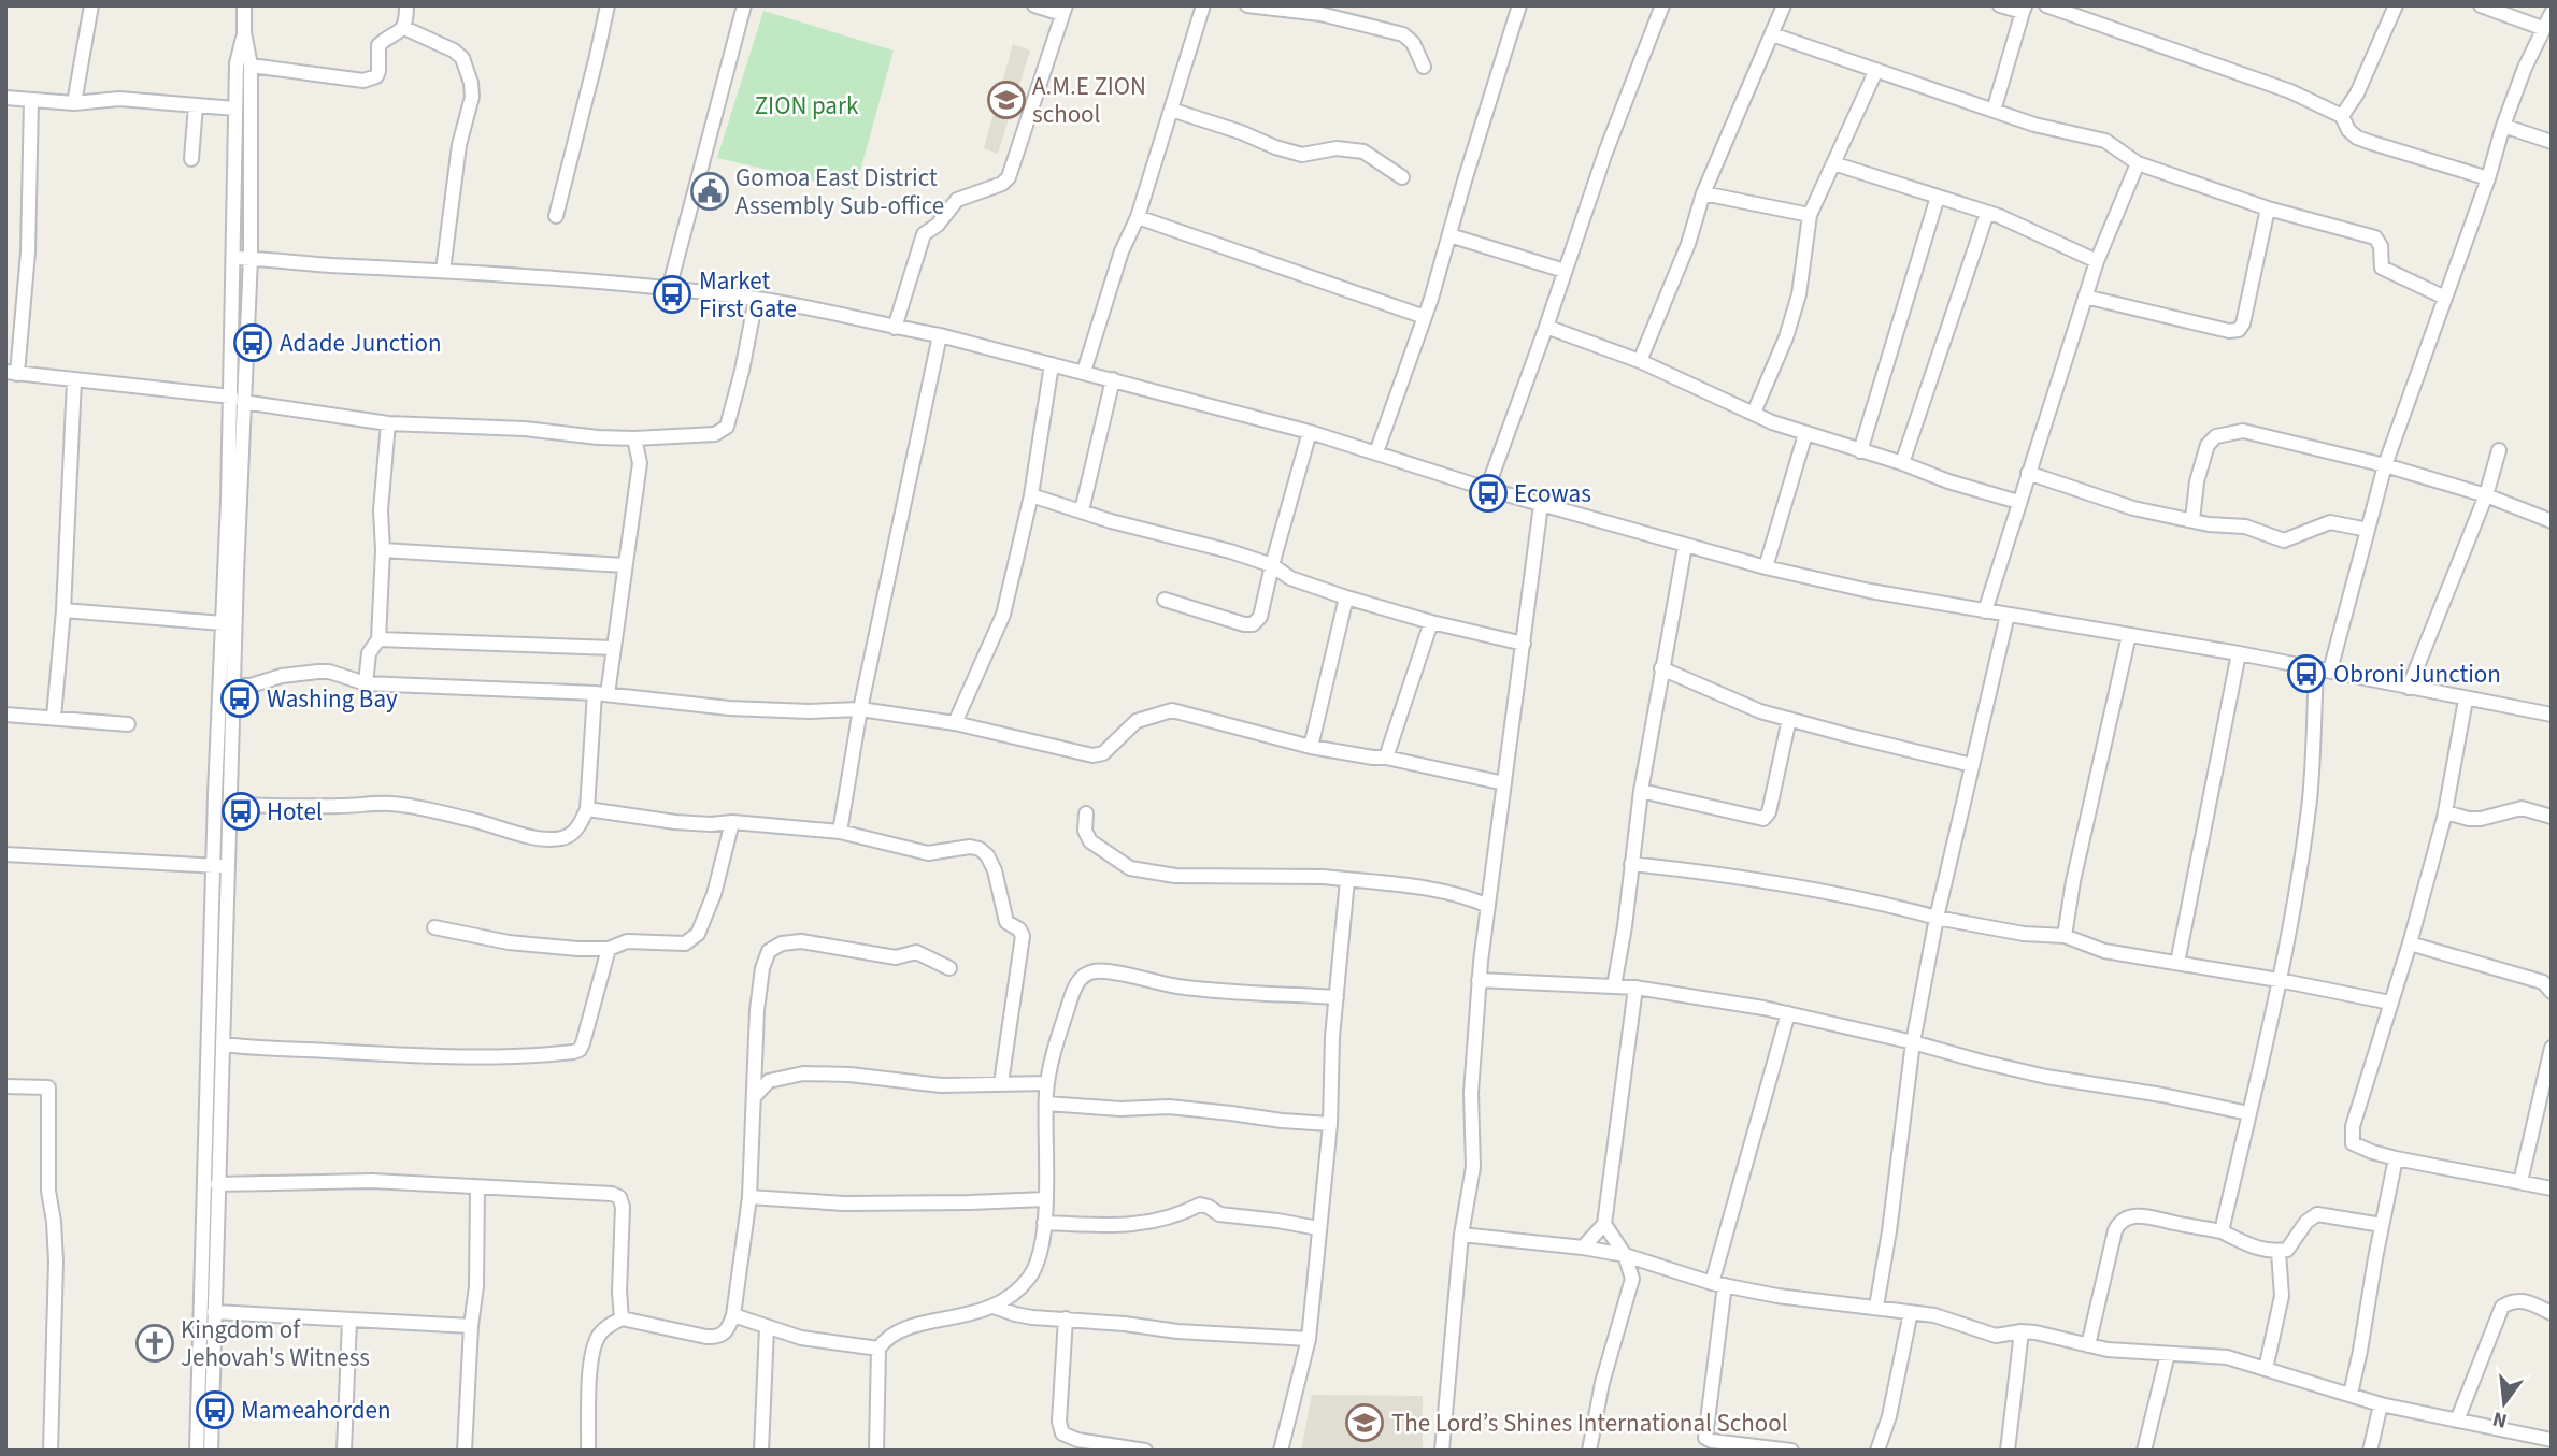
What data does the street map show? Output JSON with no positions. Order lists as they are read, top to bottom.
{
  "parks": ["ZION park"],
  "places": {
    "school or university": ["A.M.E ZION school", "The Lord’s Shines International School"],
    "public building": ["Gomoa East District Assembly Sub-office"],
    "bus stop": [
      "Market First Gate",
      "Adade Junction",
      "Ecowas",
      "Obroni Junction",
      "Washing Bay",
      "Hotel",
      "Mameahorden"
    ],
    "church": ["Kingdom of Jehovah's Witness"]
  },
  "north": "bottom"
}
